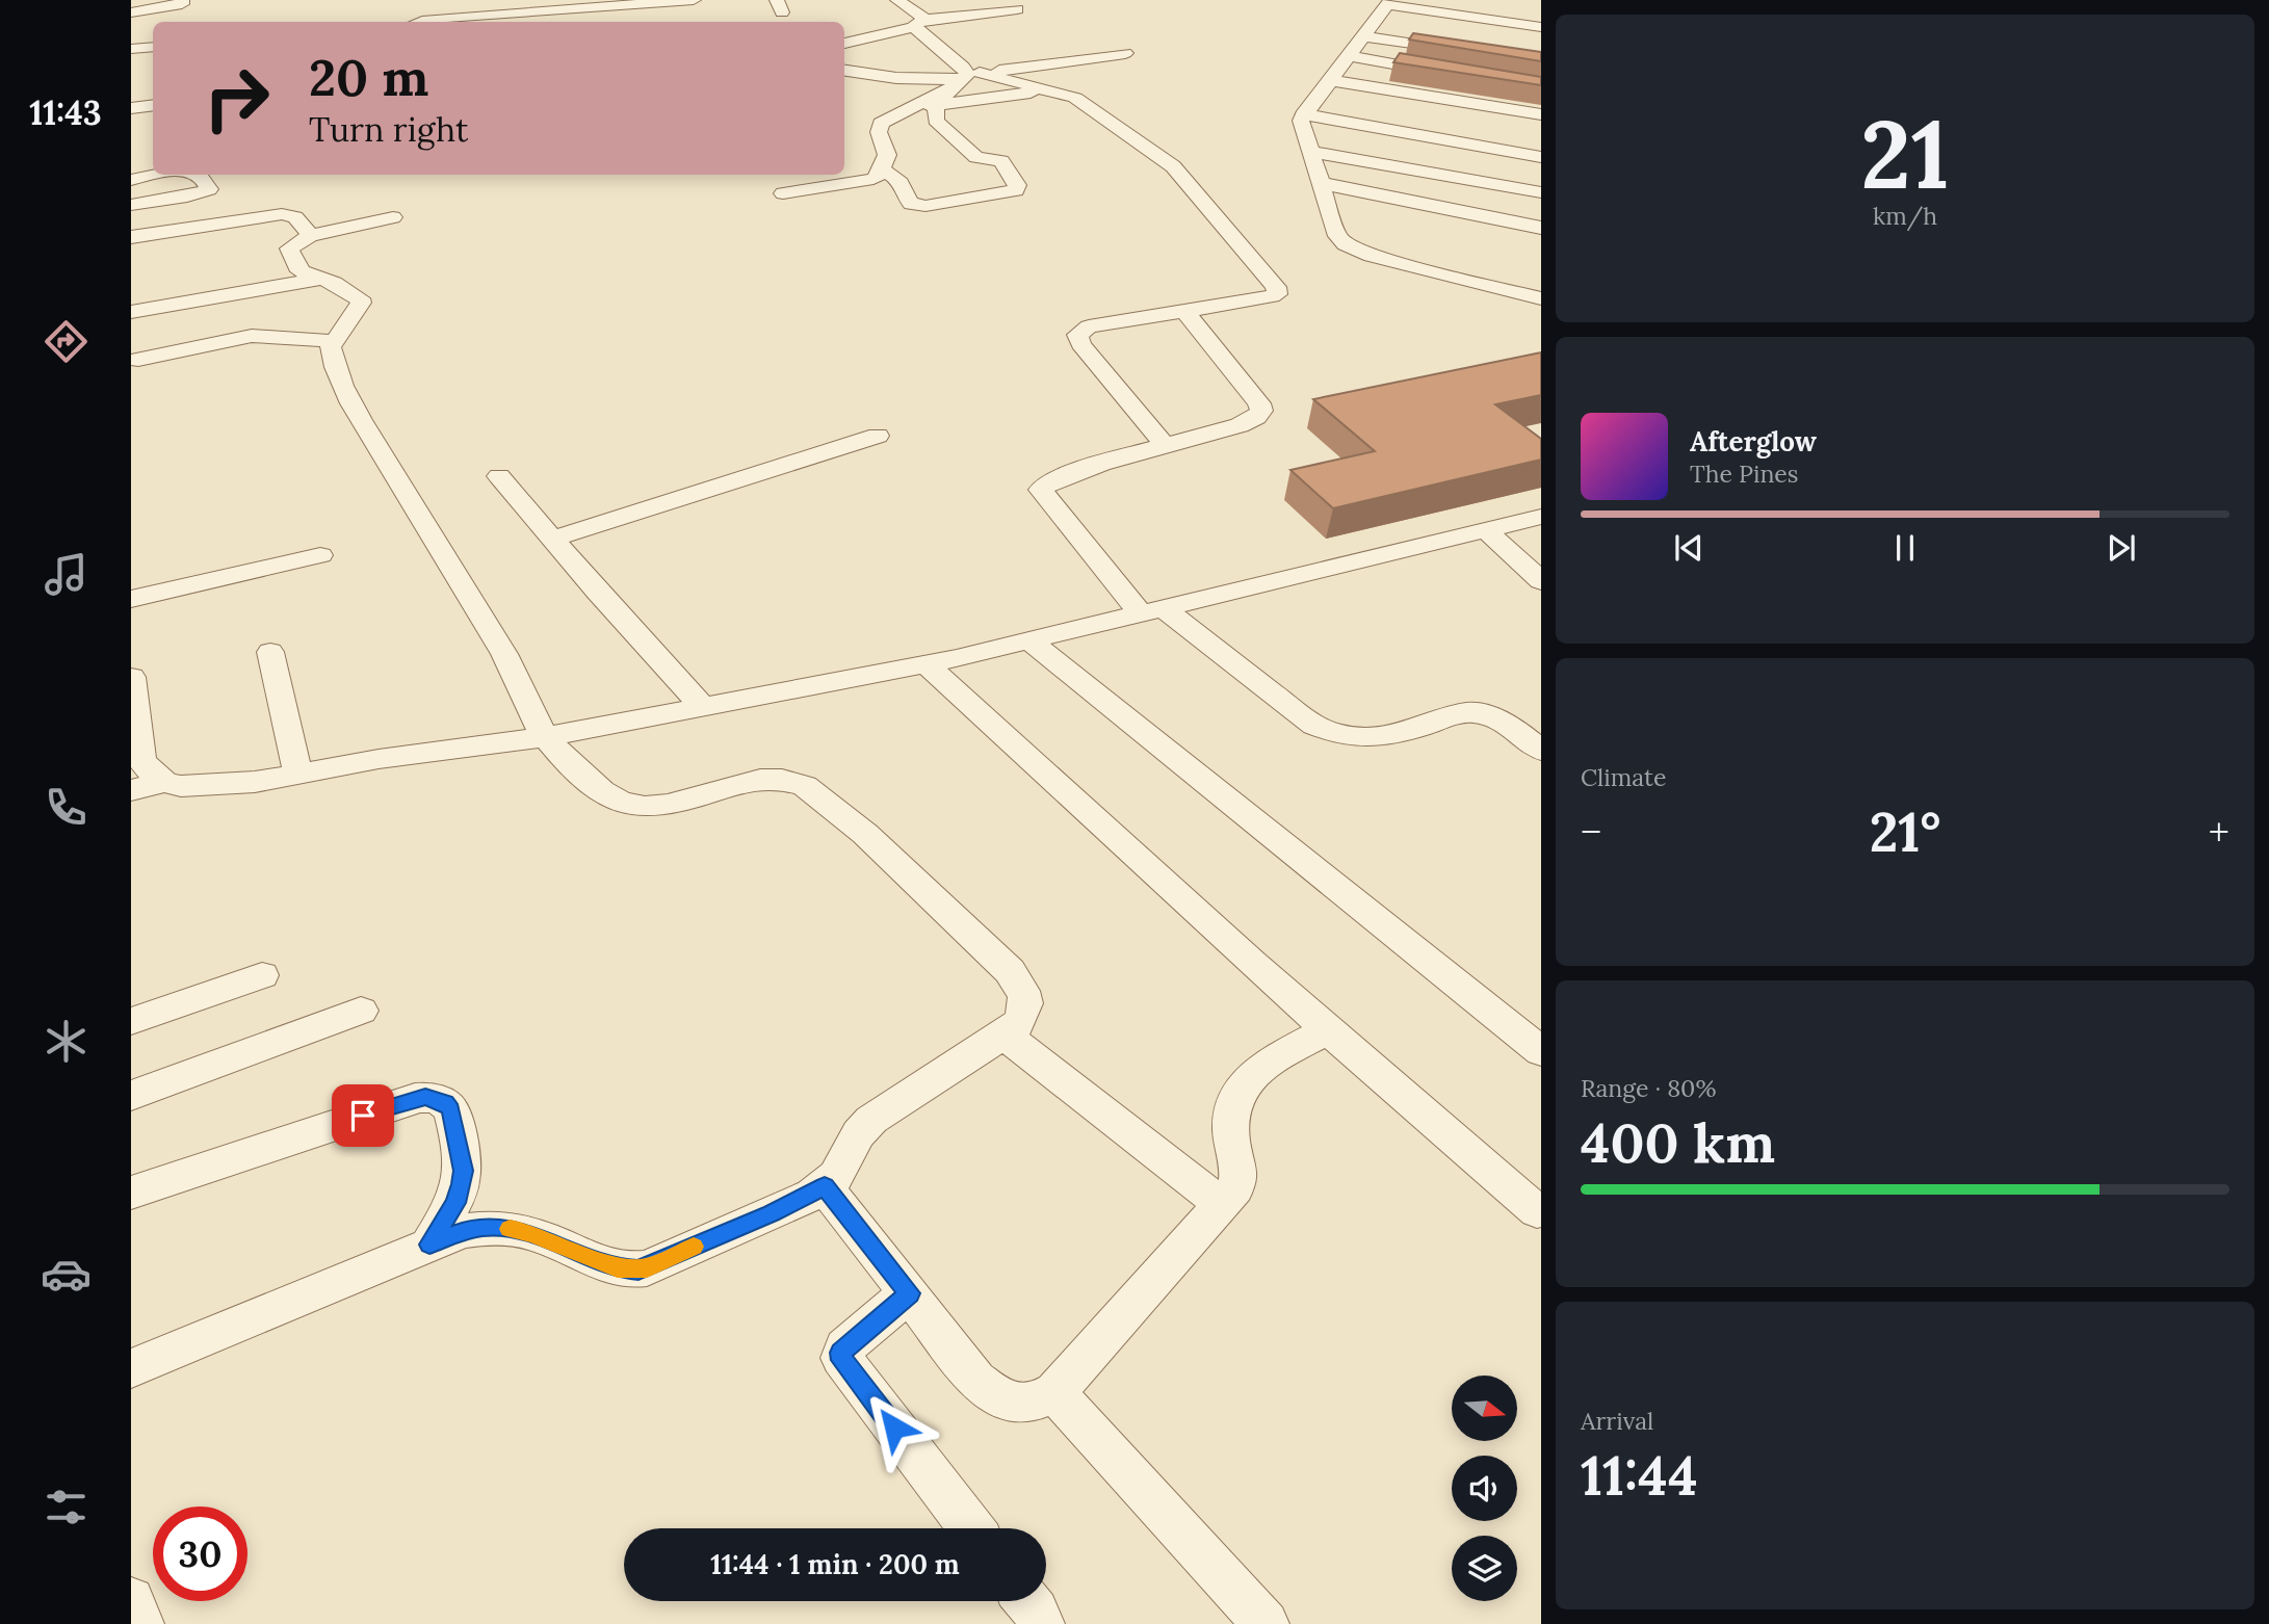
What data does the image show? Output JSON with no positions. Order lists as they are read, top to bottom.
{
  "north": "right",
  "page": {
    "tabs": "11:43",
    "tile": [
      ["21", "km/h"],
      "Climate",
      ["Range · 80%", "400 km"],
      ["Arrival", "11:44"]
    ],
    "turn": ["20 m", "Turn right"],
    "song": ["Afterglow", "The Pines"],
    "heat": ["−", "21°", "+"],
    "limit": "30",
    "trip": "11:44 · 1 min · 200 m"
  }
}
